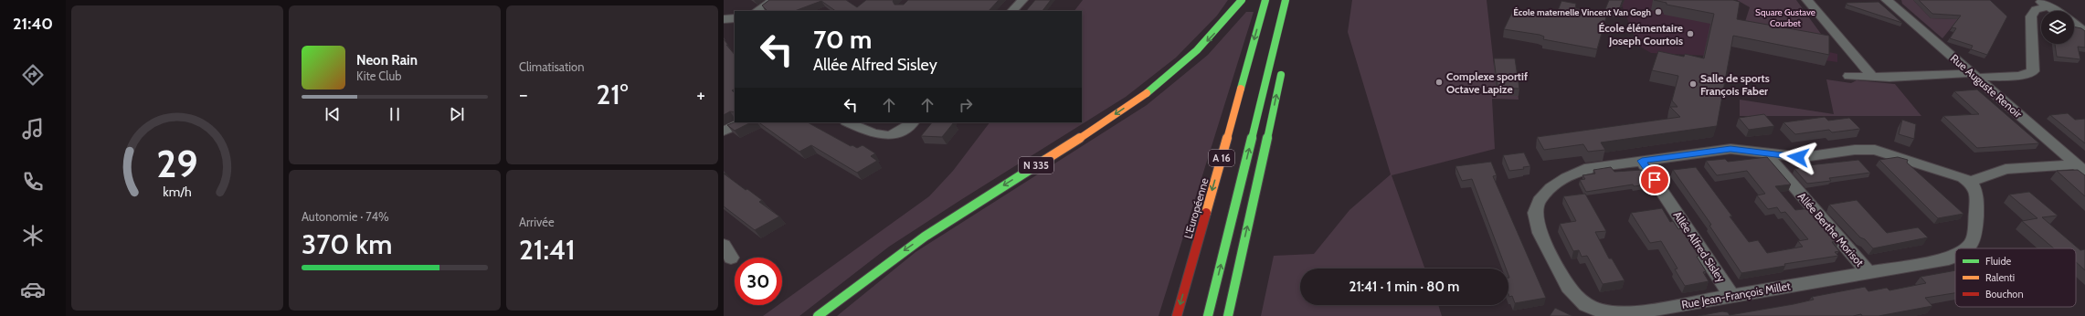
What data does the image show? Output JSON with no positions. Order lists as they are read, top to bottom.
{
  "streets": {
    "highway": ["A 16", "N 335", "L'Européenne"],
    "street": [
      "Rue Auguste Renoir",
      "Allée Berthe Morisot",
      "Allée Alfred Sisley",
      "Rue Jean-François Millet"
    ]
  },
  "crossings": [
    ["Allée Berthe Morisot", "Rue Jean-François Millet"],
    ["Allée Alfred Sisley", "Rue Jean-François Millet"]
  ],
  "parks": ["Square Gustave Courbet"],
  "places": [
    "École maternelle Vincent Van Gogh",
    "École élémentaire Joseph Courtois",
    "Complexe sportif Octave Lapize",
    "Salle de sports François Faber"
  ],
  "legend": ["Fluide", "Ralenti", "Bouchon"],
  "page": {
    "tabs": "21:40",
    "tile": [
      "Climatisation",
      ["Autonomie · 74%", "370 km"],
      ["Arrivée", "21:41"]
    ],
    "turn": ["70 m", "Allée Alfred Sisley"],
    "song": ["Neon Rain", "Kite Club"],
    "heat": ["−", "21°", "+"],
    "limit": "30",
    "trip": "21:41 · 1 min · 80 m",
    "gauge": ["29", "km/h"]
  }
}
